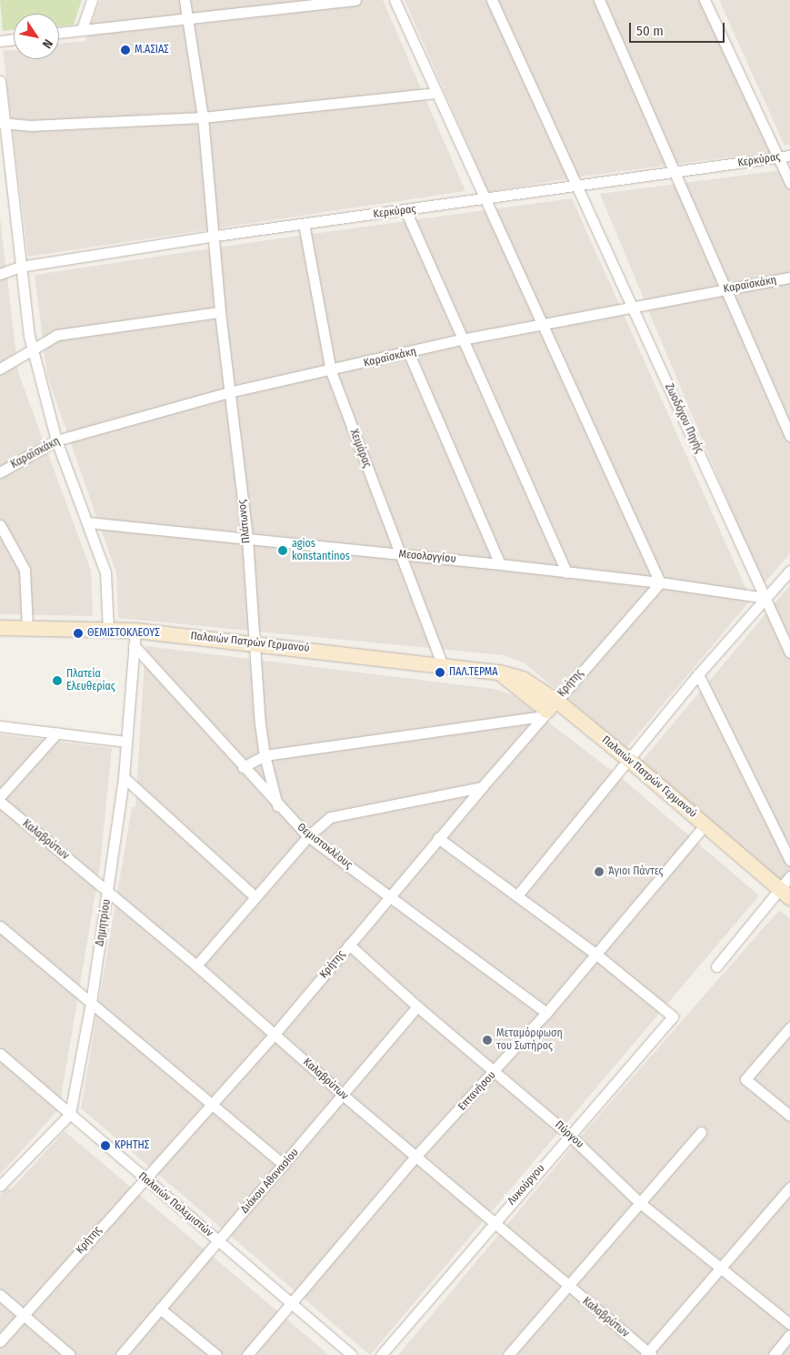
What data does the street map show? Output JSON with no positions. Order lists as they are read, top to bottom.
{
  "streets": {
    "street": [
      "Κερκύρας",
      "Καραϊσκάκη",
      "Ζωοδόχου Πηγής",
      "Χειμάρας",
      "Πλάτωνος",
      "Μεσολογγίου",
      "Παλαιών Πατρών Γερμανού",
      "Κρήτης",
      "Καλαβρύτων",
      "Θεμιστοκλέους",
      "Δημητρίου",
      "Επτανήσου",
      "Πύργου",
      "Διάκου Αθανασίου",
      "Λυκούργου",
      "Παλαιών Πολεμιστών"
    ]
  },
  "crossings": [
    ["Κερκύρας", "Ζωοδόχου Πηγής"],
    ["Κερκύρας", "Χειμάρας"],
    ["Κερκύρας", "Πλάτωνος"],
    ["Καραϊσκάκη", "Ζωοδόχου Πηγής"],
    ["Καραϊσκάκη", "Χειμάρας"],
    ["Καραϊσκάκη", "Πλάτωνος"],
    ["Ζωοδόχου Πηγής", "Μεσολογγίου"],
    ["Χειμάρας", "Μεσολογγίου"],
    ["Χειμάρας", "Παλαιών Πατρών Γερμανού"],
    ["Πλάτωνος", "Μεσολογγίου"],
    ["Πλάτωνος", "Παλαιών Πατρών Γερμανού"],
    ["Πλάτωνος", "Θεμιστοκλέους"],
    ["Μεσολογγίου", "Κρήτης"],
    ["Παλαιών Πατρών Γερμανού", "Κρήτης"],
    ["Παλαιών Πατρών Γερμανού", "Θεμιστοκλέους"],
    ["Παλαιών Πατρών Γερμανού", "Δημητρίου"],
    ["Παλαιών Πατρών Γερμανού", "Επτανήσου"],
    ["Κρήτης", "Καλαβρύτων"],
    ["Κρήτης", "Θεμιστοκλέους"],
    ["Κρήτης", "Πύργου"],
    ["Κρήτης", "Παλαιών Πολεμιστών"],
    ["Καλαβρύτων", "Δημητρίου"],
    ["Καλαβρύτων", "Επτανήσου"],
    ["Καλαβρύτων", "Διάκου Αθανασίου"],
    ["Καλαβρύτων", "Λυκούργου"],
    ["Θεμιστοκλέους", "Δημητρίου"],
    ["Θεμιστοκλέους", "Επτανήσου"],
    ["Δημητρίου", "Παλαιών Πολεμιστών"],
    ["Επτανήσου", "Πύργου"],
    ["Επτανήσου", "Λυκούργου"],
    ["Επτανήσου", "Παλαιών Πολεμιστών"],
    ["Πύργου", "Διάκου Αθανασίου"],
    ["Πύργου", "Λυκούργου"],
    ["Διάκου Αθανασίου", "Παλαιών Πολεμιστών"]
  ],
  "places": [
    "Μ.ΑΣΙΑΣ",
    "agios konstantinos",
    "ΘΕΜΙΣΤΟΚΛΕΟΥΣ",
    "ΠΑΛ.ΤΕΡΜΑ",
    "Πλατεία Ελευθερίας",
    "Άγιοι Πάντες",
    "Μεταμόρφωση του Σωτήρος",
    "ΚΡΗΤΗΣ"
  ],
  "scale_bar": "50 m",
  "north": "bottom right"
}
